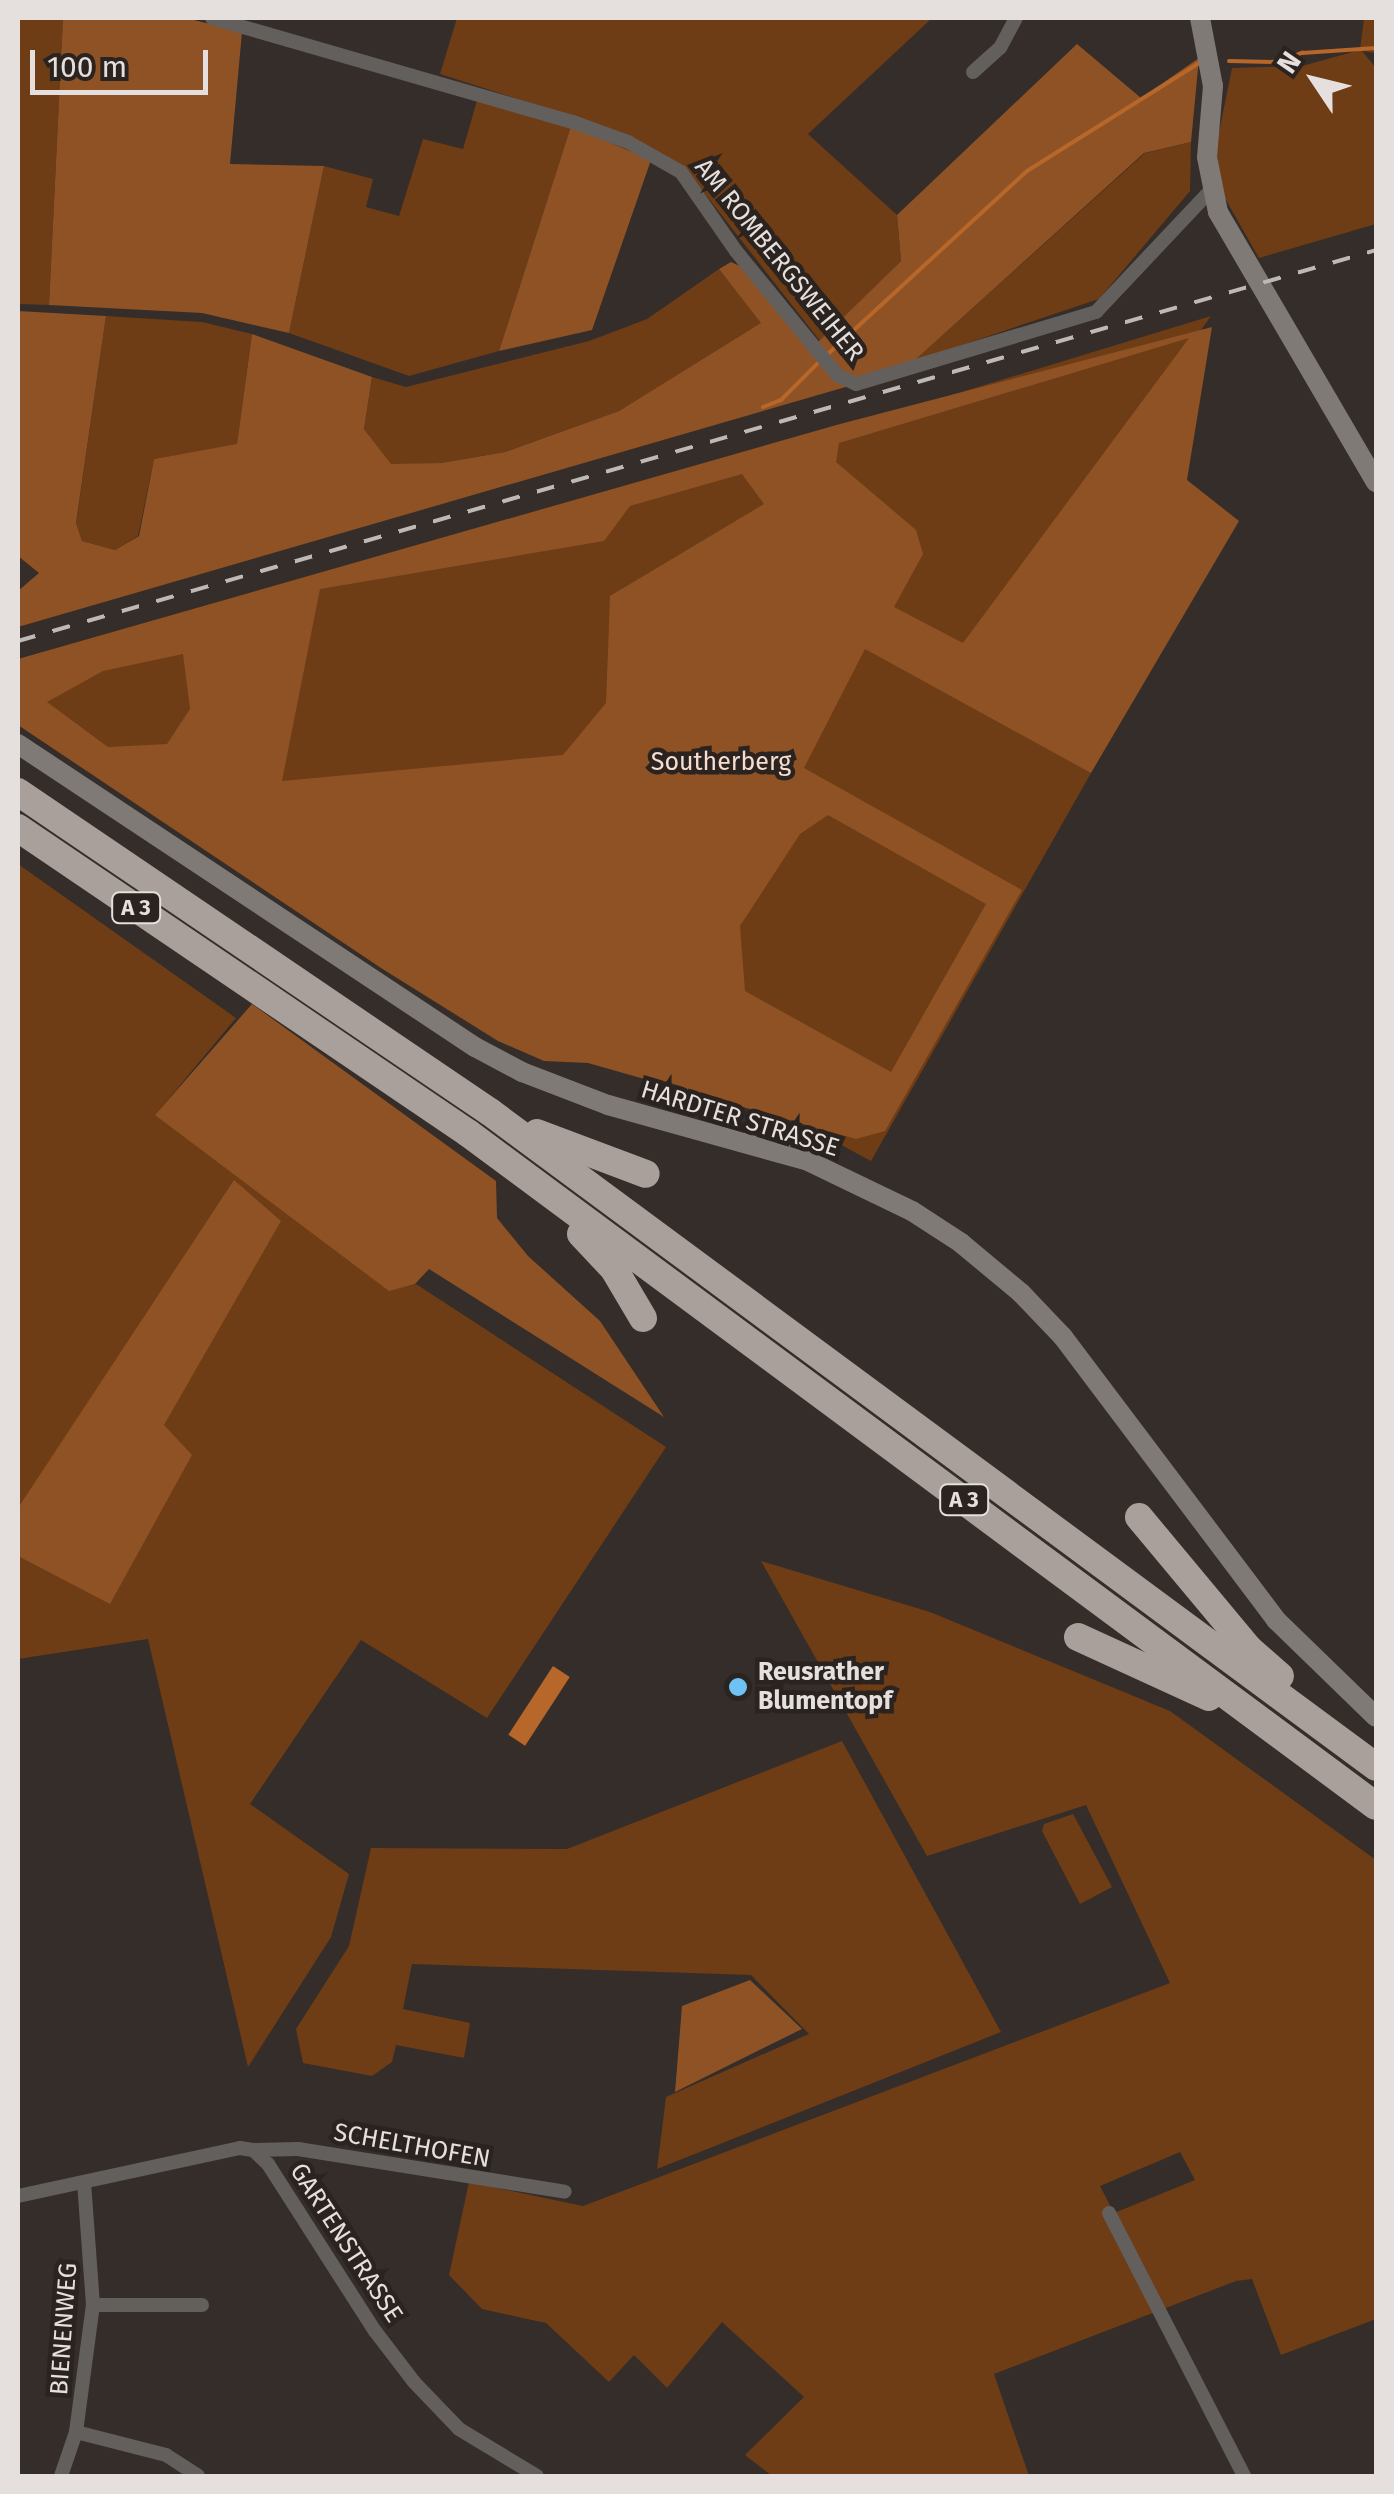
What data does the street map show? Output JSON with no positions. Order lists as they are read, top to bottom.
{
  "streets": {
    "highway": ["A 3"],
    "main road": ["HARDTER STRASSE"],
    "street": [
      "AM ROMBERGSWEIHER",
      "SCHELTHOFEN",
      "GARTENSTRASSE",
      "BIENENWEG"
    ]
  },
  "crossings": [
    ["SCHELTHOFEN", "GARTENSTRASSE"]
  ],
  "parks": ["Southerberg"],
  "places": ["Reusrather Blumentopf"],
  "scale_bar": "100 m",
  "north": "top left"
}
